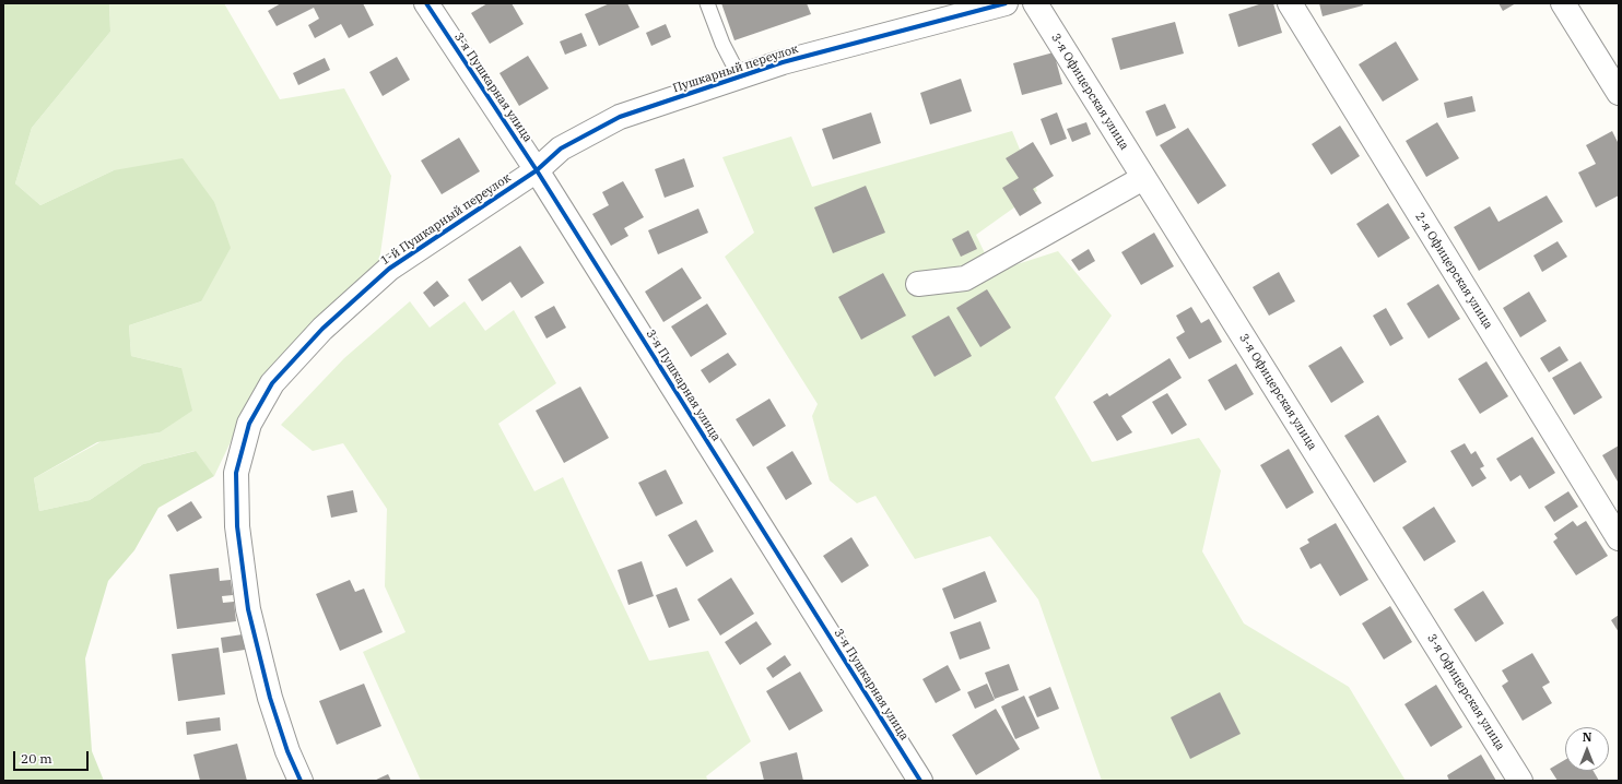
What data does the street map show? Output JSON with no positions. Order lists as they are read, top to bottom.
{
  "streets": {
    "street": [
      "Пушкарный переулок",
      "3-я Пушкарная улица",
      "3-я Офицерская улица",
      "1-й Пушкарный переулок",
      "2-я Офицерская улица"
    ]
  },
  "crossings": [
    ["Пушкарный переулок", "3-я Пушкарная улица"],
    ["Пушкарный переулок", "1-й Пушкарный переулок"],
    ["3-я Пушкарная улица", "1-й Пушкарный переулок"]
  ],
  "scale_bar": "20 m",
  "north": "top"
}
